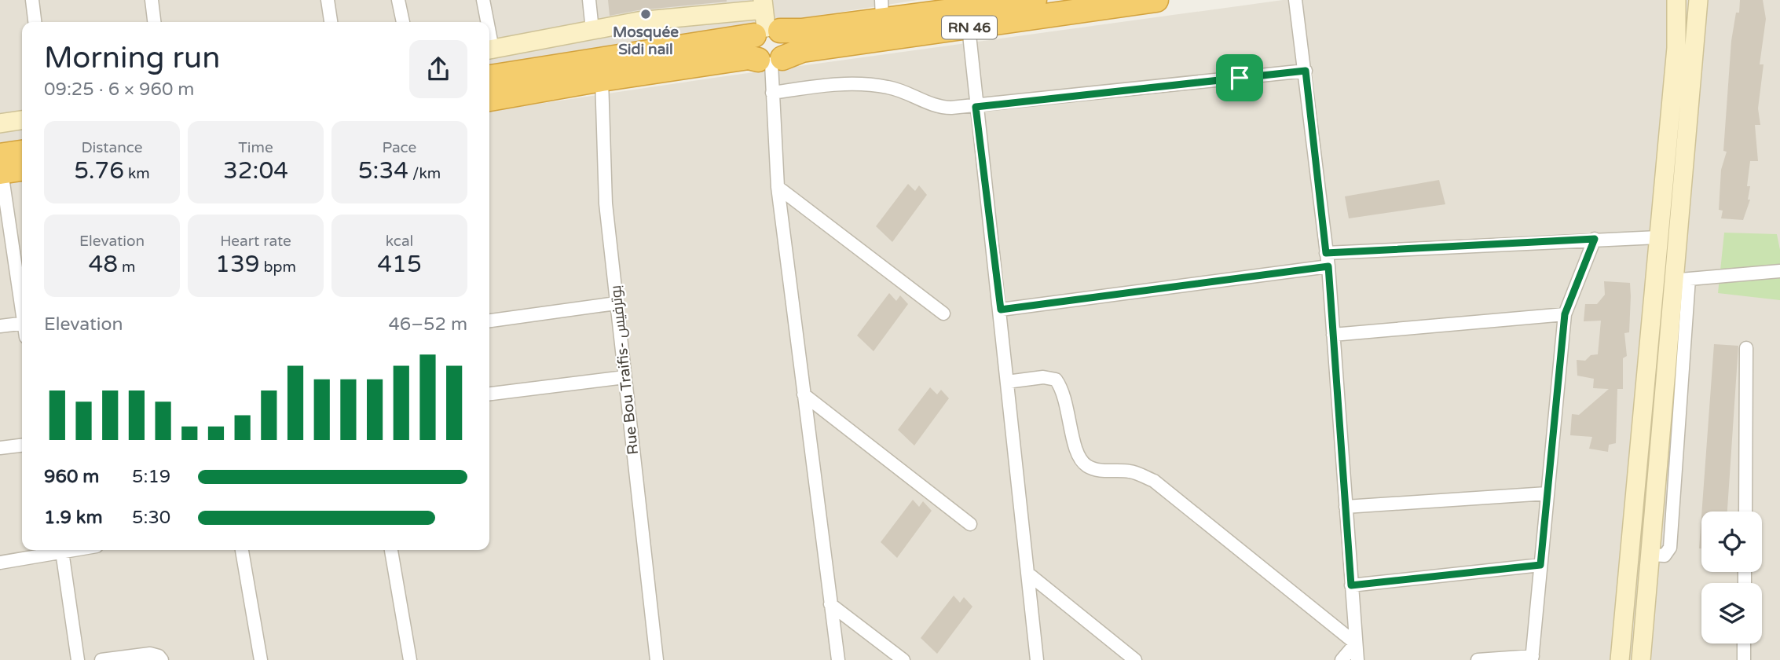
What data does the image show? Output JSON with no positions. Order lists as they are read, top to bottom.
{
  "streets": {
    "highway": ["RN 46"],
    "street": ["Rue Bou Traifis- بوترفيس"]
  },
  "crossings": [
    ["RN 46", "Rue Bou Traifis- بوترفيس"]
  ],
  "places": ["Mosquée Sidi nail"],
  "page": {
    "heading": ["Morning run", "09:25 · 6 × 960 m"],
    "stats": [
      ["Distance", "5.76 km"],
      ["Time", "32:04"],
      ["Pace", "5:34 /km"],
      ["Elevation", "48 m"],
      ["Heart rate", "139 bpm"],
      ["kcal", "415"]
    ],
    "chart": ["Elevation", "46–52 m"],
    "list": [
      {
        "name": "960 m",
        "note": "5:19"
      },
      {
        "name": "1.9 km",
        "note": "5:30"
      }
    ]
  }
}
